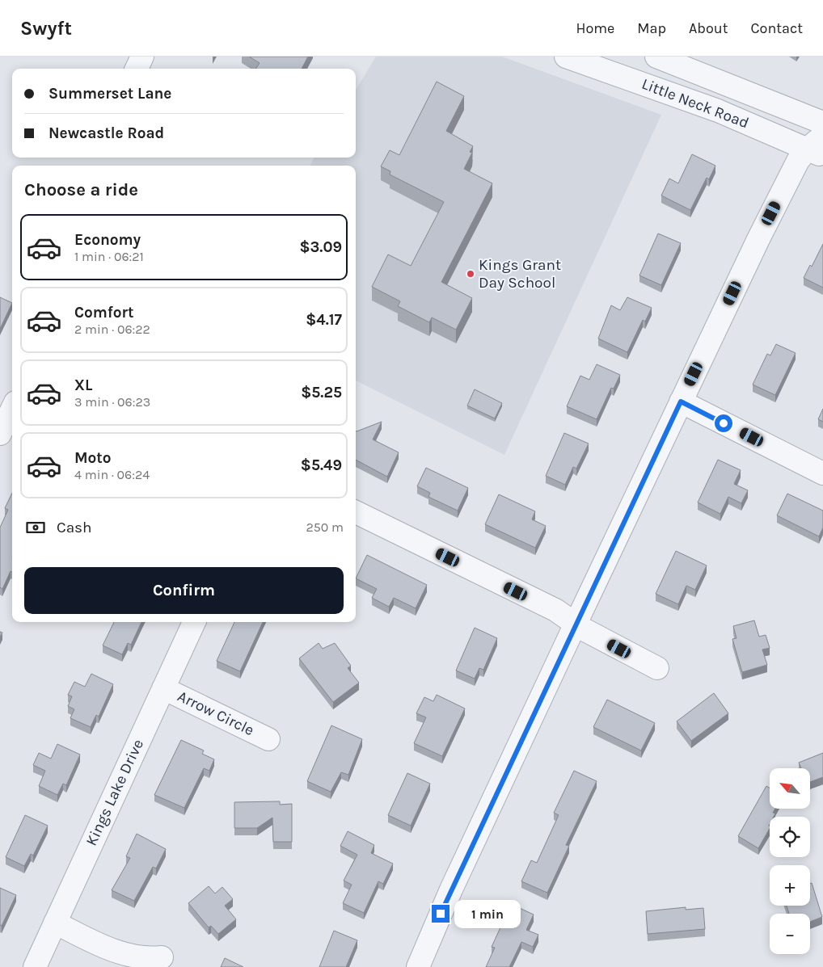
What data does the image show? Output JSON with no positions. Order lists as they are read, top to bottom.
{
  "streets": {
    "street": ["Little Neck Road", "Arrow Circle", "Kings Lake Drive"]
  },
  "crossings": [
    ["Arrow Circle", "Kings Lake Drive"]
  ],
  "places": ["Kings Grant Day School"],
  "north": "top left",
  "page": {
    "header": "Swyft",
    "nav": [
      "Home",
      "Map",
      "About",
      "Contact"
    ],
    "banner": ["Summerset Lane", "Newcastle Road"],
    "heading": "Choose a ride",
    "list": [
      {
        "name": "Economy",
        "note": "1 min · 06:21",
        "value": "$3.09"
      },
      {
        "name": "Comfort",
        "note": "2 min · 06:22",
        "value": "$4.17"
      },
      {
        "name": "XL",
        "note": "3 min · 06:23",
        "value": "$5.25"
      },
      {
        "name": "Moto",
        "note": "4 min · 06:24",
        "value": "$5.49"
      }
    ],
    "pay": ["Cash", "250 m"],
    "buttons": "Confirm",
    "map_buttons": ["+", "−"],
    "bubble": "1 min"
  }
}
